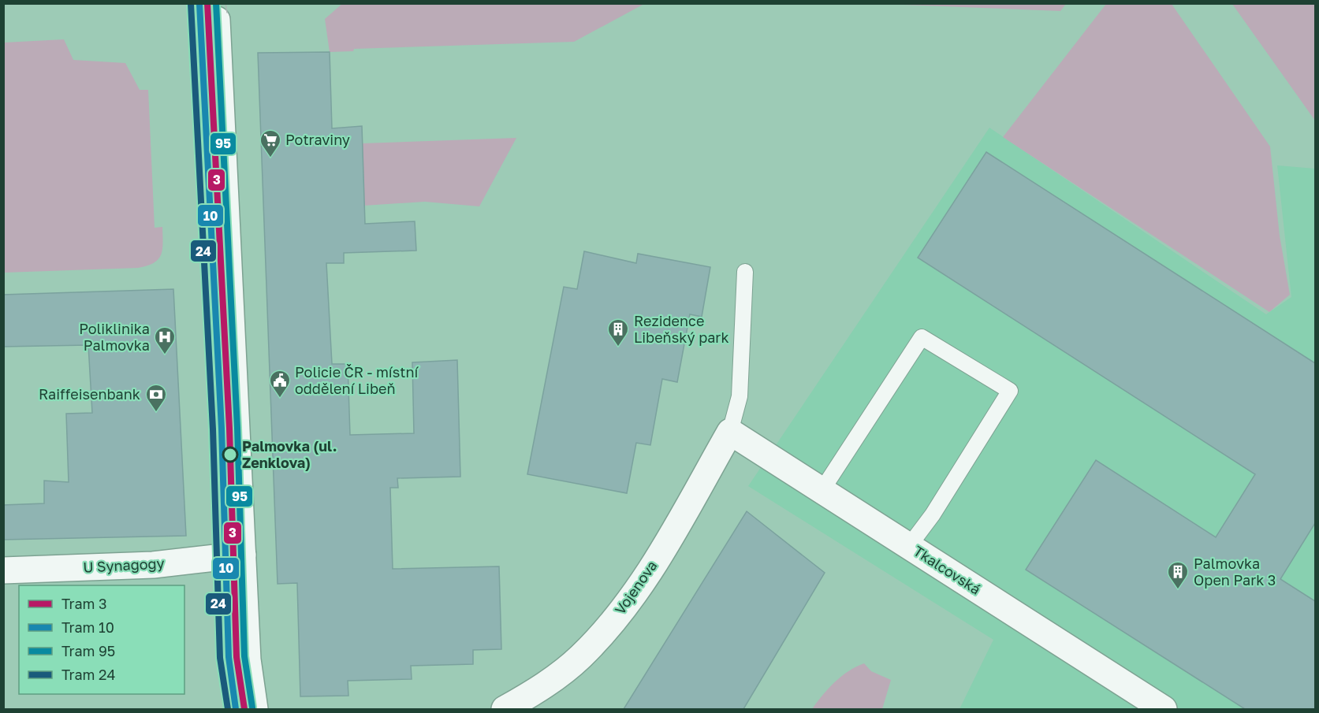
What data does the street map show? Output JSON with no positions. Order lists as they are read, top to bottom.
{
  "streets": {
    "street": ["U Synagogy", "Tkalcovská", "Vojenova"]
  },
  "crossings": [
    ["Tkalcovská", "Vojenova"]
  ],
  "places": {
    "supermarket": ["Potraviny"],
    "building": ["Rezidence Libeňský park", "Palmovka Open Park 3"],
    "hospital": ["Poliklinika Palmovka"],
    "public building": ["Policie ČR - místní oddělení Libeň"],
    "bank": ["Raiffeisenbank"],
    "other": ["Palmovka (ul. Zenklova)"]
  },
  "lines": [
    "tram line 3",
    "tram line 95",
    "tram line 10",
    "tram line 24"
  ],
  "legend": [
    "Tram 3",
    "Tram 10",
    "Tram 95",
    "Tram 24"
  ]
}
